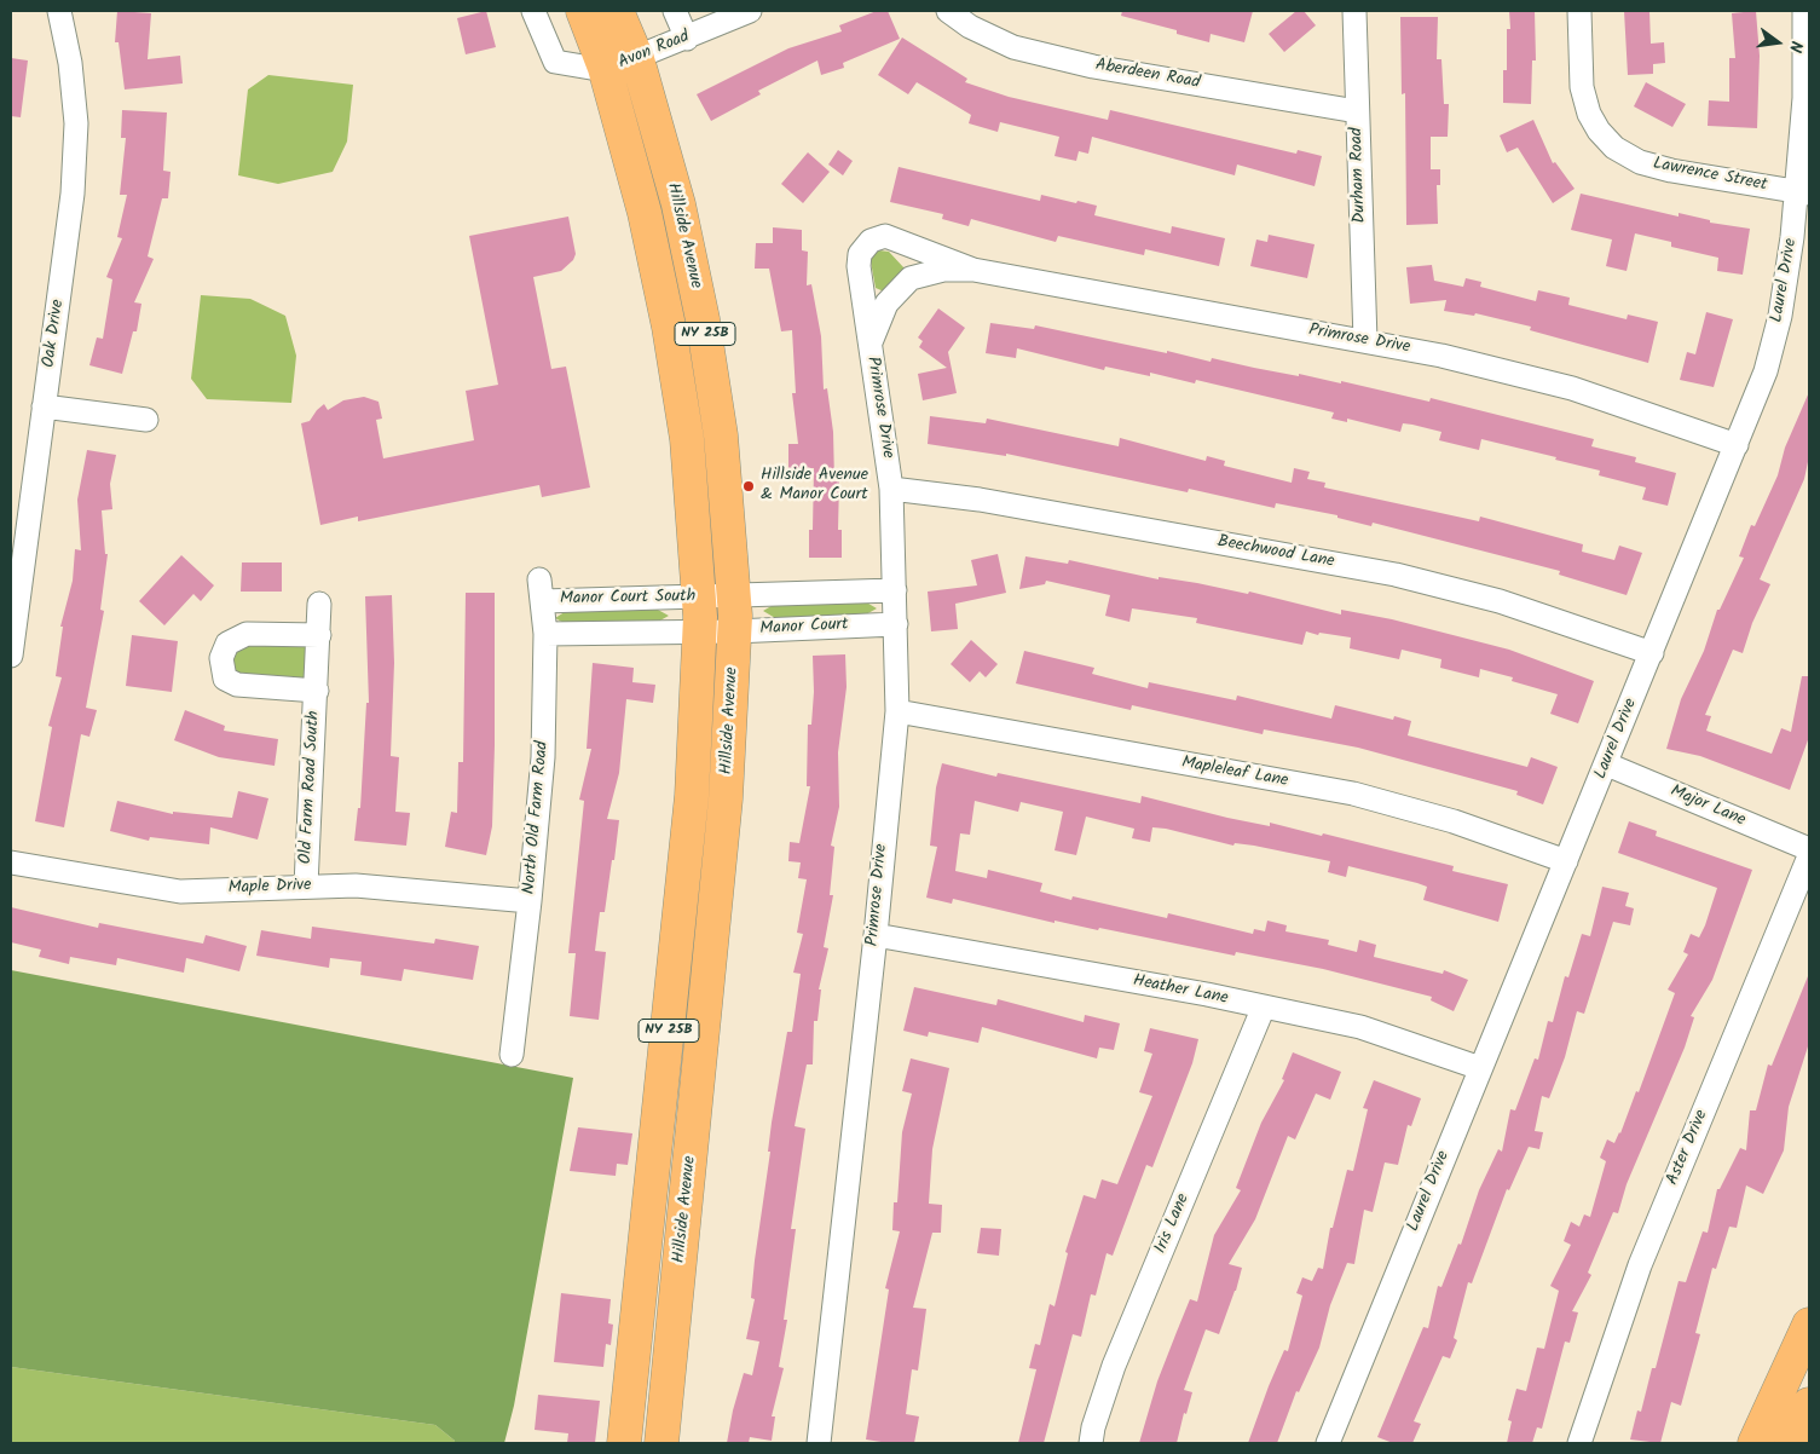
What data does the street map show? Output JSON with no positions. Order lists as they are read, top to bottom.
{
  "streets": {
    "main road": ["Hillside Avenue", "NY 25B"],
    "street": [
      "Avon Road",
      "Aberdeen Road",
      "Durham Road",
      "Lawrence Street",
      "Laurel Drive",
      "Oak Drive",
      "Primrose Drive",
      "Beechwood Lane",
      "Manor Court South",
      "Manor Court",
      "Mapleleaf Lane",
      "Old Farm Road South",
      "Major Lane",
      "North Old Farm Road",
      "Maple Drive",
      "Heather Lane",
      "Aster Drive",
      "Iris Lane"
    ]
  },
  "crossings": [
    ["Avon Road", "Hillside Avenue"],
    ["Aberdeen Road", "Durham Road"],
    ["Durham Road", "Primrose Drive"],
    ["Lawrence Street", "Laurel Drive"],
    ["Hillside Avenue", "Manor Court South"],
    ["Hillside Avenue", "Manor Court"],
    ["Laurel Drive", "Primrose Drive"],
    ["Laurel Drive", "Beechwood Lane"],
    ["Laurel Drive", "Mapleleaf Lane"],
    ["Laurel Drive", "Major Lane"],
    ["Laurel Drive", "Heather Lane"],
    ["Primrose Drive", "Beechwood Lane"],
    ["Primrose Drive", "Manor Court"],
    ["Primrose Drive", "Mapleleaf Lane"],
    ["Primrose Drive", "Heather Lane"],
    ["Manor Court South", "Manor Court"],
    ["Manor Court South", "North Old Farm Road"],
    ["Old Farm Road South", "Maple Drive"],
    ["North Old Farm Road", "Maple Drive"],
    ["Heather Lane", "Iris Lane"]
  ],
  "places": ["Hillside Avenue & Manor Court"],
  "north": "right"
}
